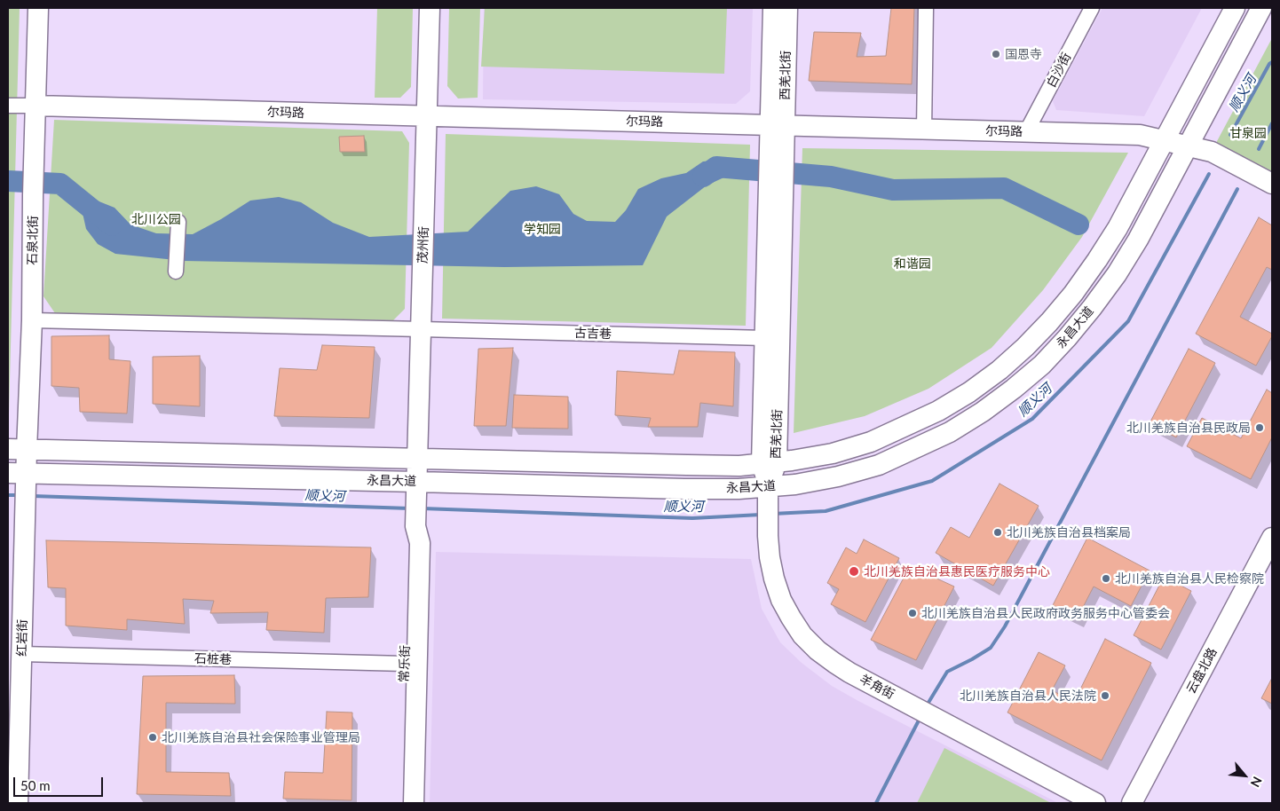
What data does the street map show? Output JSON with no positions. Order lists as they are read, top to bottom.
{
  "streets": {
    "street": [
      "白沙街",
      "西羌北街",
      "尔玛路",
      "石泉北街",
      "茂州街",
      "永昌大道",
      "古吉巷",
      "红岩街",
      "石桩巷",
      "常乐街",
      "云盘北路",
      "羊角街"
    ]
  },
  "crossings": [
    ["白沙街", "尔玛路"],
    ["西羌北街", "尔玛路"],
    ["西羌北街", "永昌大道"],
    ["西羌北街", "古吉巷"],
    ["西羌北街", "羊角街"],
    ["尔玛路", "石泉北街"],
    ["尔玛路", "茂州街"],
    ["尔玛路", "永昌大道"],
    ["石泉北街", "永昌大道"],
    ["石泉北街", "古吉巷"],
    ["石泉北街", "红岩街"],
    ["茂州街", "永昌大道"],
    ["茂州街", "古吉巷"],
    ["茂州街", "常乐街"],
    ["永昌大道", "红岩街"],
    ["永昌大道", "常乐街"],
    ["永昌大道", "羊角街"],
    ["红岩街", "石桩巷"],
    ["石桩巷", "常乐街"]
  ],
  "water": ["顺义河"],
  "parks": [
    "甘泉园",
    "北川公园",
    "学知园",
    "和谐园"
  ],
  "places": [
    "国恩寺",
    "北川羌族自治县民政局",
    "北川羌族自治县档案局",
    "北川羌族自治县惠民医疗服务中心",
    "北川羌族自治县人民检察院",
    "北川羌族自治县人民政府政务服务中心管委会",
    "北川羌族自治县人民法院",
    "北川羌族自治县社会保险事业管理局"
  ],
  "scale_bar": "50 m",
  "north": "bottom right"
}
